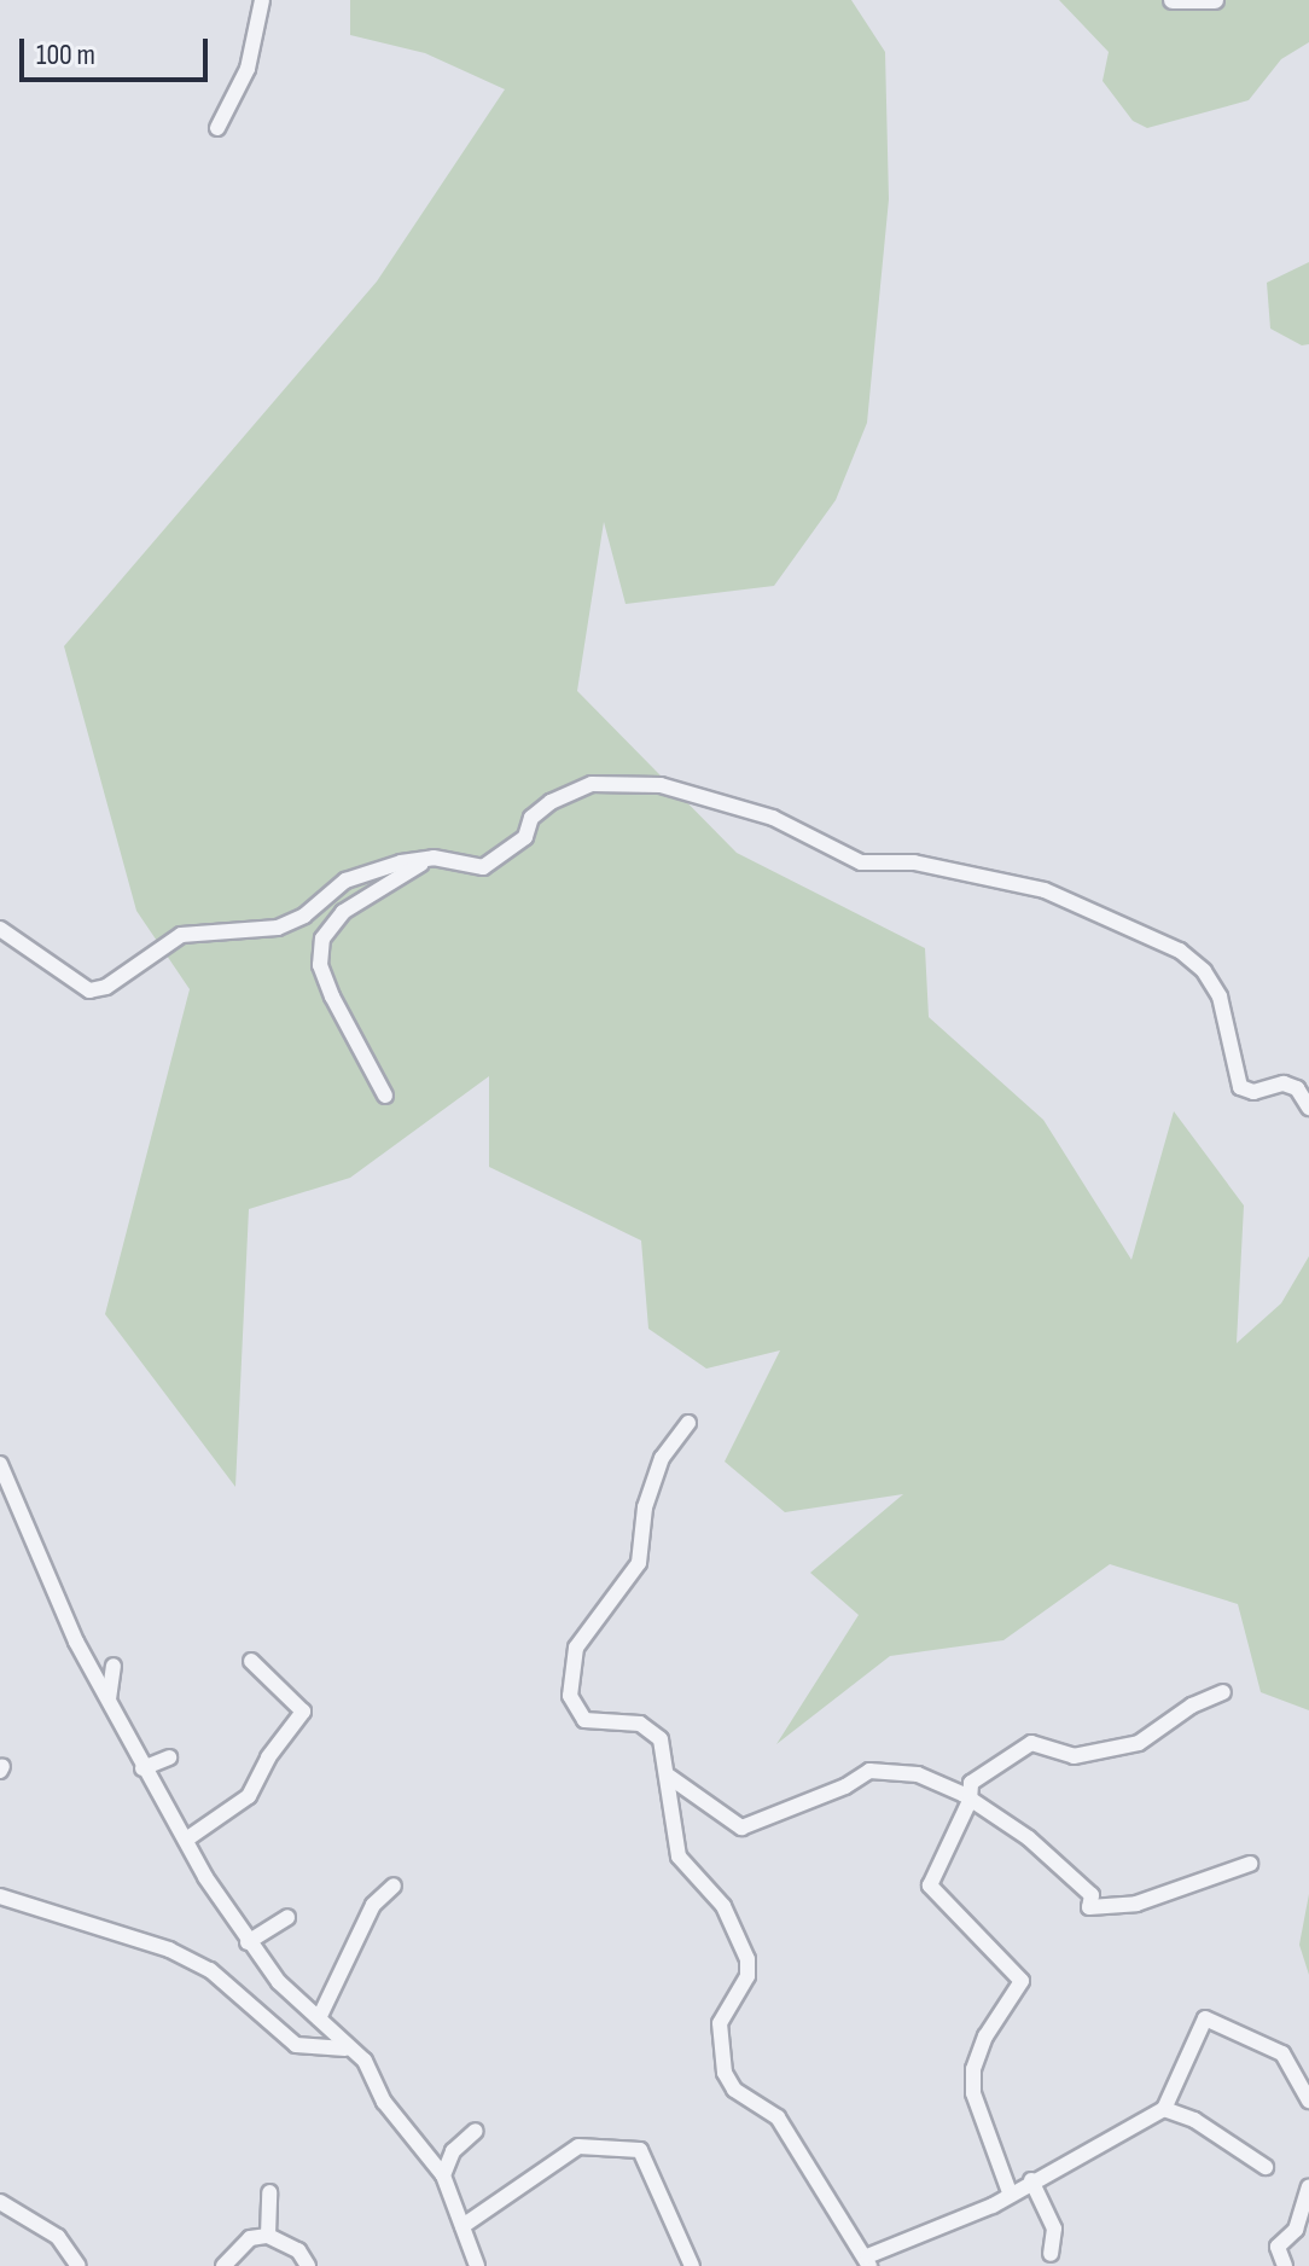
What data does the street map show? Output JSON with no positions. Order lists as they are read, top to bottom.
{
  "scale_bar": "100 m"
}
